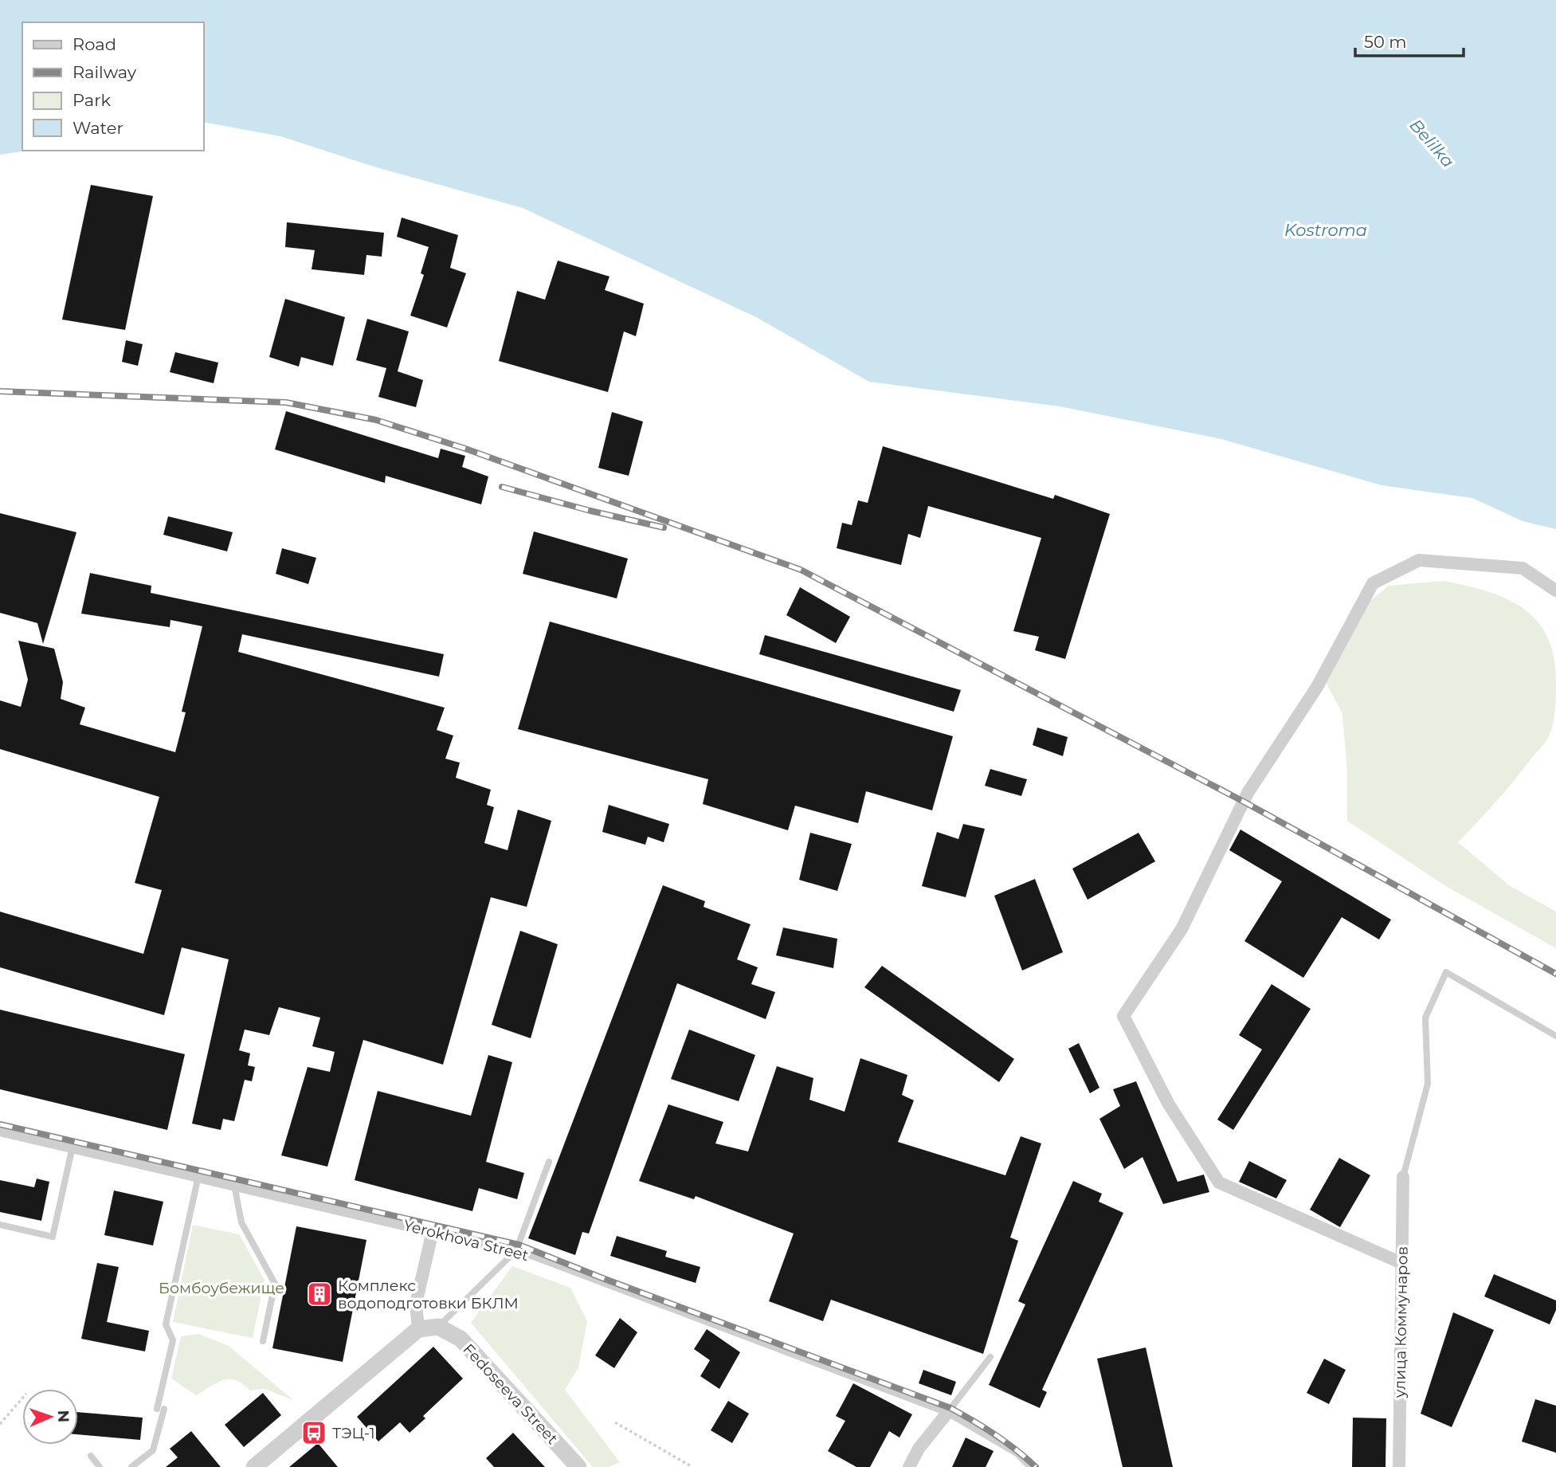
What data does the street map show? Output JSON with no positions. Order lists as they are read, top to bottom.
{
  "streets": {
    "street": ["Yerokhova Street", "улица Коммунаров", "Fedoseeva Street"]
  },
  "water": ["Belilka", "Kostroma"],
  "parks": ["Бомбоубежище"],
  "places": {
    "building": ["Комплекс водоподготовки БКЛМ"],
    "bus stop": ["ТЭЦ-1"]
  },
  "legend": [
    "Road",
    "Railway",
    "Park",
    "Water"
  ],
  "scale_bar": "50 m",
  "north": "right"
}
